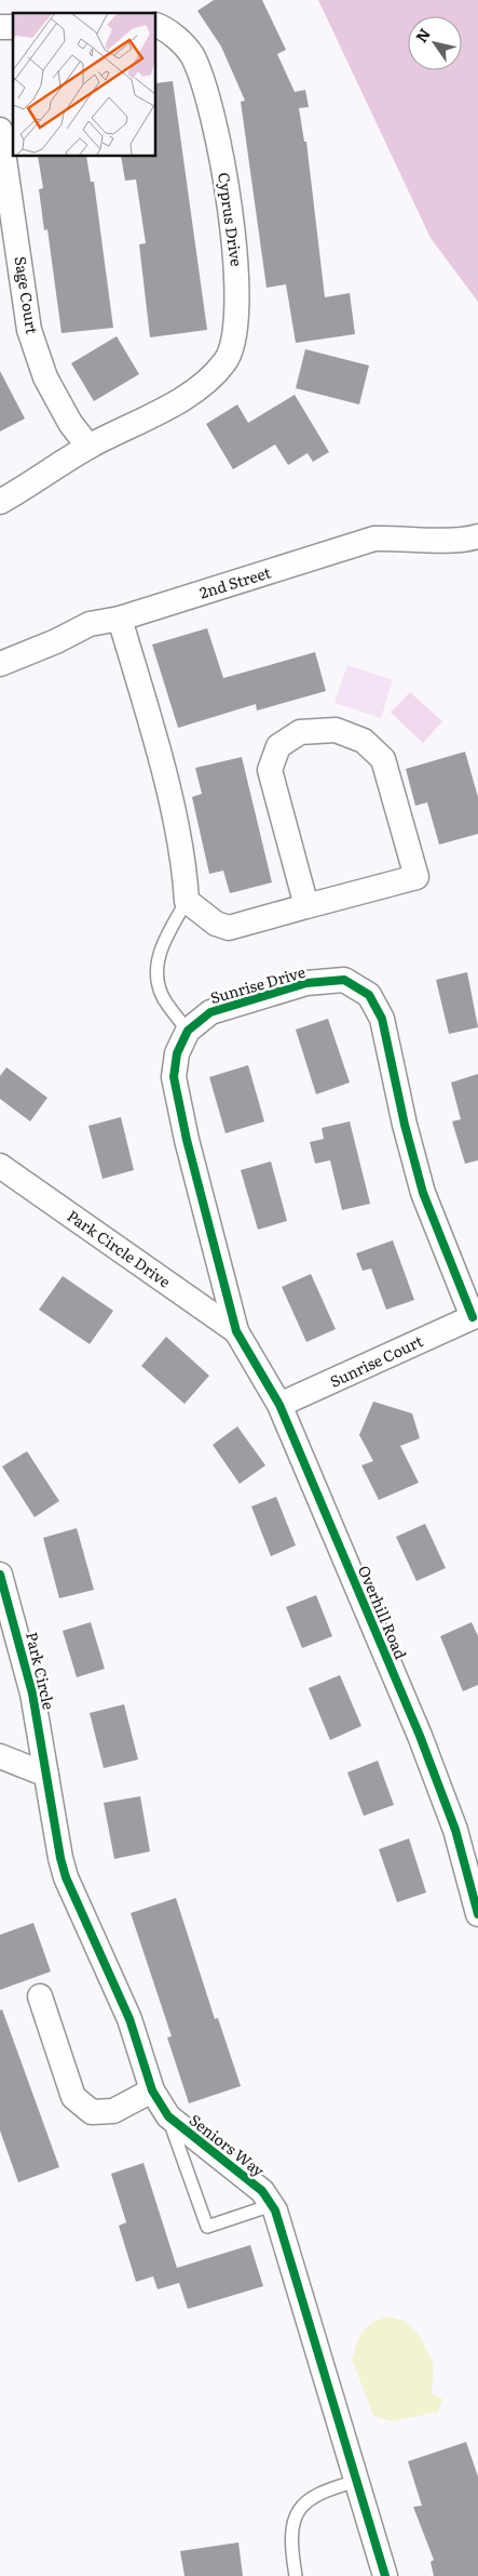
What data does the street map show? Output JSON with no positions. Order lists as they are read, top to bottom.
{
  "streets": {
    "street": [
      "Cyprus Drive",
      "Sage Court",
      "2nd Street",
      "Sunrise Drive",
      "Park Circle Drive",
      "Sunrise Court",
      "Overhill Road",
      "Park Circle",
      "Seniors Way"
    ]
  },
  "crossings": [
    ["Cyprus Drive", "Sage Court"],
    ["Sunrise Drive", "Park Circle Drive"],
    ["Sunrise Drive", "Sunrise Court"],
    ["Sunrise Drive", "Overhill Road"],
    ["Park Circle Drive", "Overhill Road"],
    ["Sunrise Court", "Overhill Road"],
    ["Park Circle", "Seniors Way"]
  ],
  "north": "top left"
}
